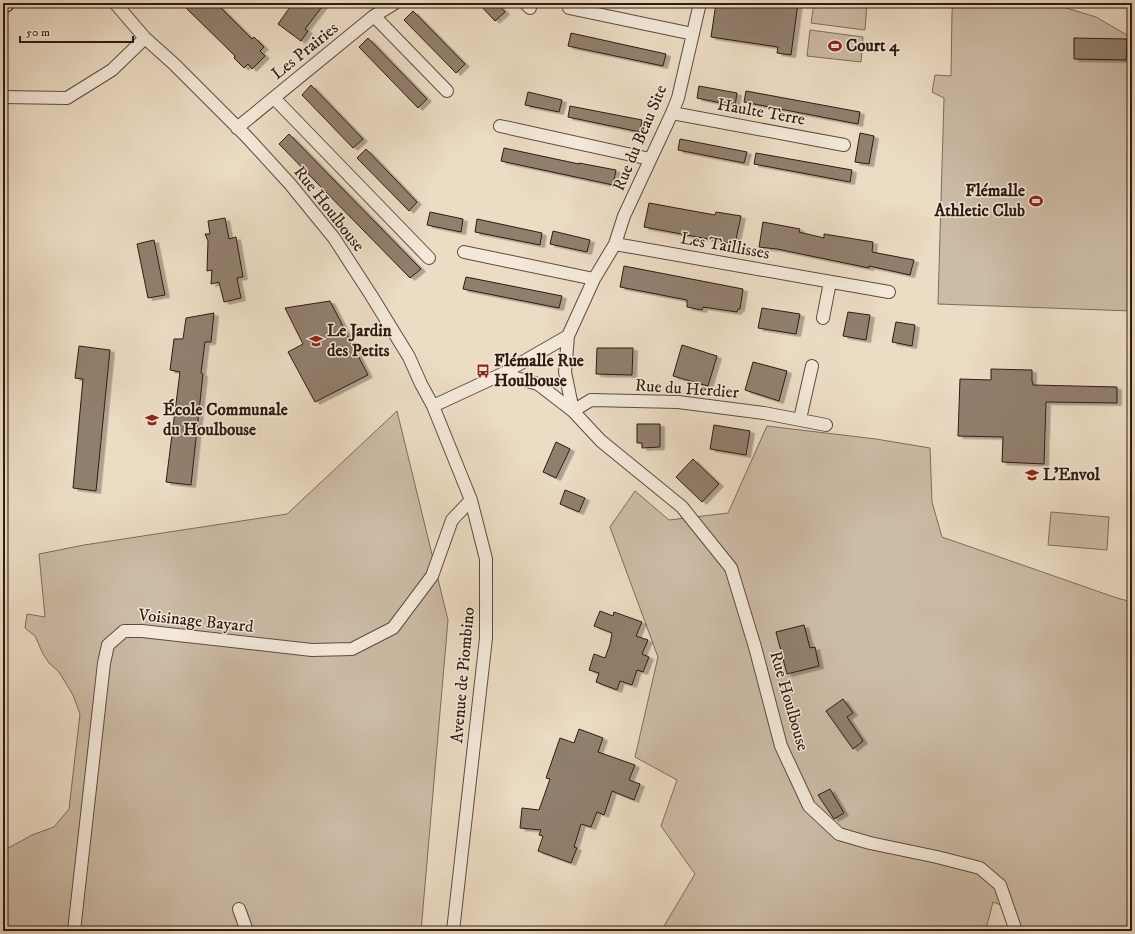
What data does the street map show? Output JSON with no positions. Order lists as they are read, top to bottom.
{
  "streets": {
    "street": [
      "Les Prairies",
      "Haulte Terre",
      "Rue du Beau Site",
      "Rue Houlbouse",
      "Les Taillisses",
      "Rue du Herdier",
      "Voisinage Bayard",
      "Avenue de Piombino"
    ]
  },
  "crossings": [
    ["Les Prairies", "Rue Houlbouse"],
    ["Haulte Terre", "Rue du Beau Site"],
    ["Rue du Beau Site", "Les Taillisses"],
    ["Rue Houlbouse", "Rue du Herdier"],
    ["Rue Houlbouse", "Avenue de Piombino"],
    ["Voisinage Bayard", "Avenue de Piombino"]
  ],
  "places": {
    "sports": ["Court 4", "Flémalle Athletic Club"],
    "school or university": ["Le Jardin des Petits", "École Communale du Houlbouse", "L’Envol"],
    "bus stop": ["Flémalle Rue Houlbouse"]
  },
  "scale_bar": "50 m"
}
